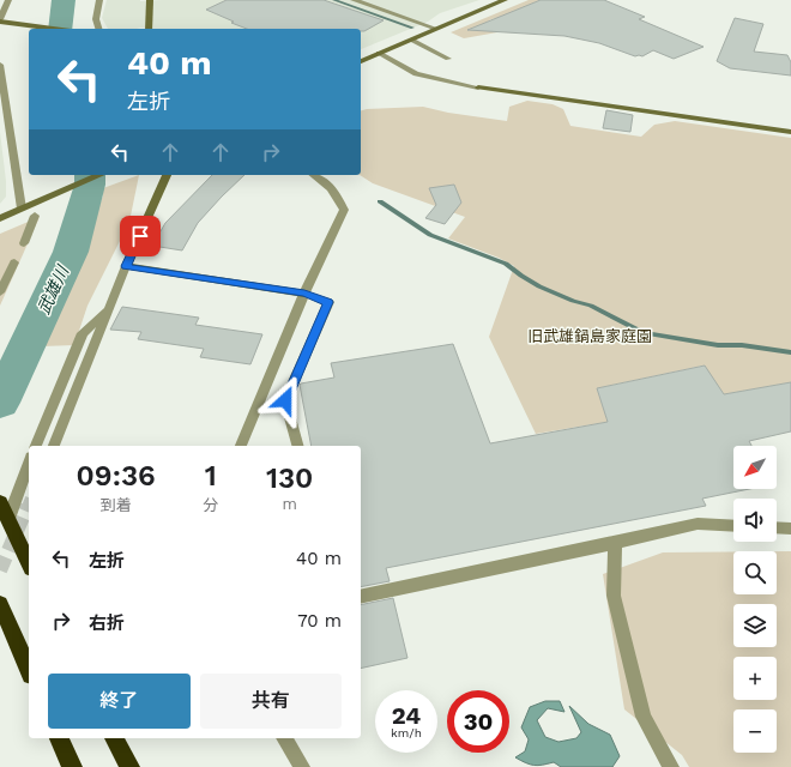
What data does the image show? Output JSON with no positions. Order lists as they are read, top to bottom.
{
  "water": ["武雄川"],
  "parks": ["旧武雄鍋島家庭園"],
  "north": "bottom left",
  "page": {
    "turn": ["40 m", "左折"],
    "map_buttons": ["+", "−"],
    "eta": [
      "09:36",
      "到着",
      "1",
      "分",
      "130",
      "m"
    ],
    "list": [
      {
        "name": "左折",
        "value": "40 m"
      },
      {
        "name": "右折",
        "value": "70 m"
      }
    ],
    "buttons": ["終了", "共有"],
    "speed": "24 km/h",
    "limit": "30"
  }
}
